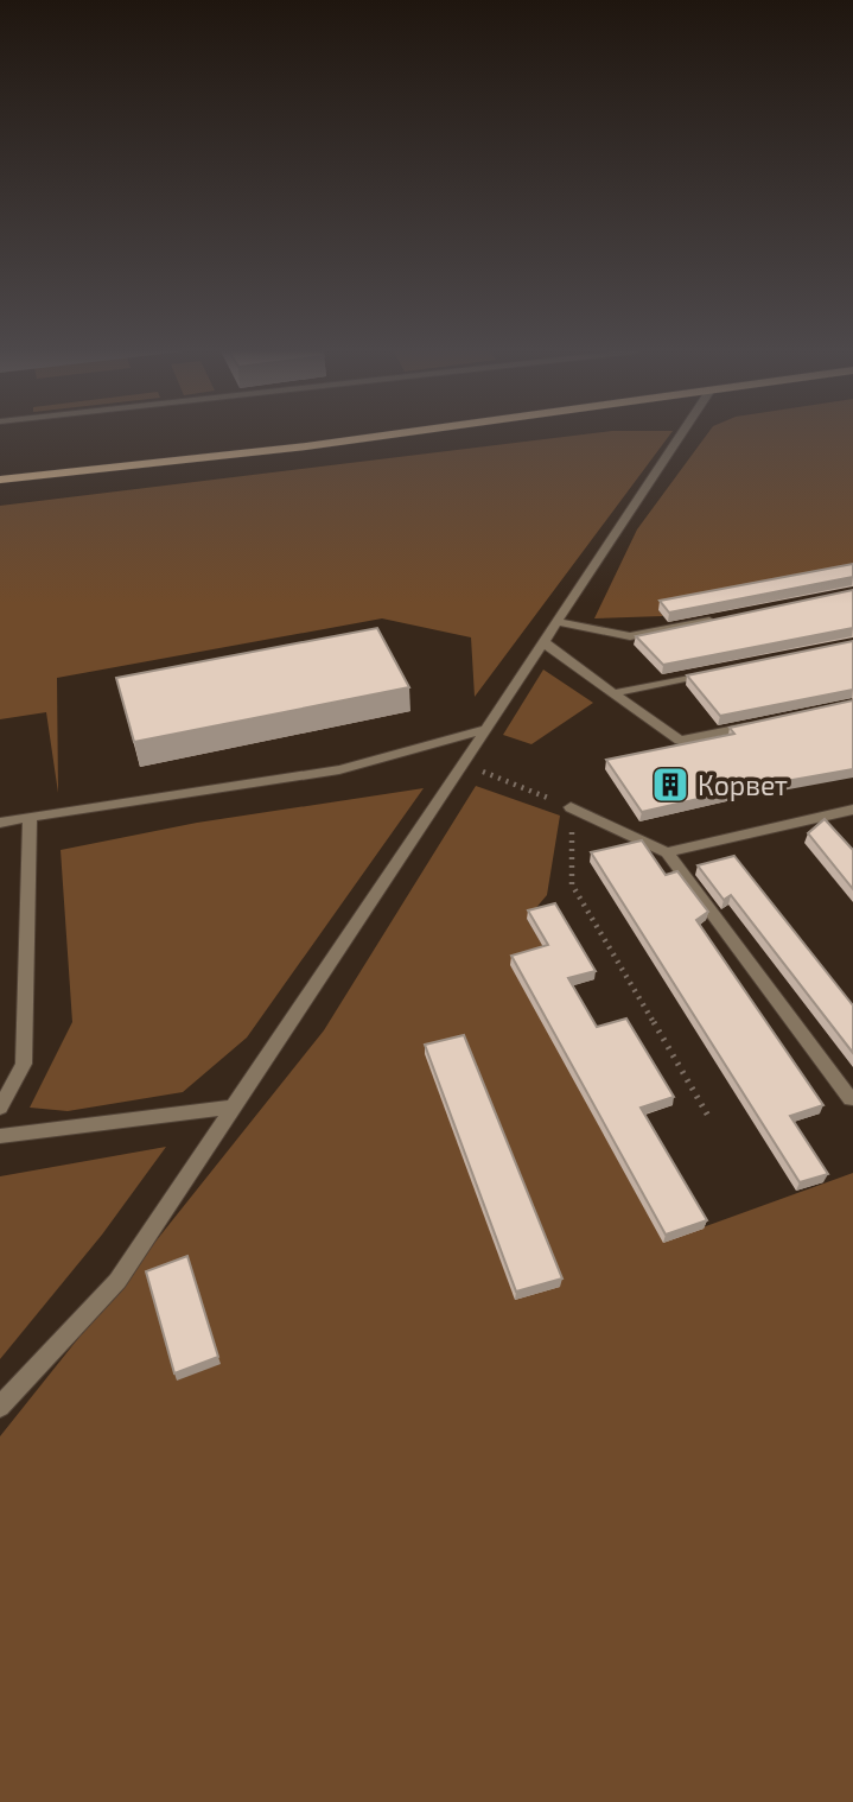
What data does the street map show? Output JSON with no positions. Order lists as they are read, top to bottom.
{
  "places": {
    "building": ["Корвет"]
  }
}
